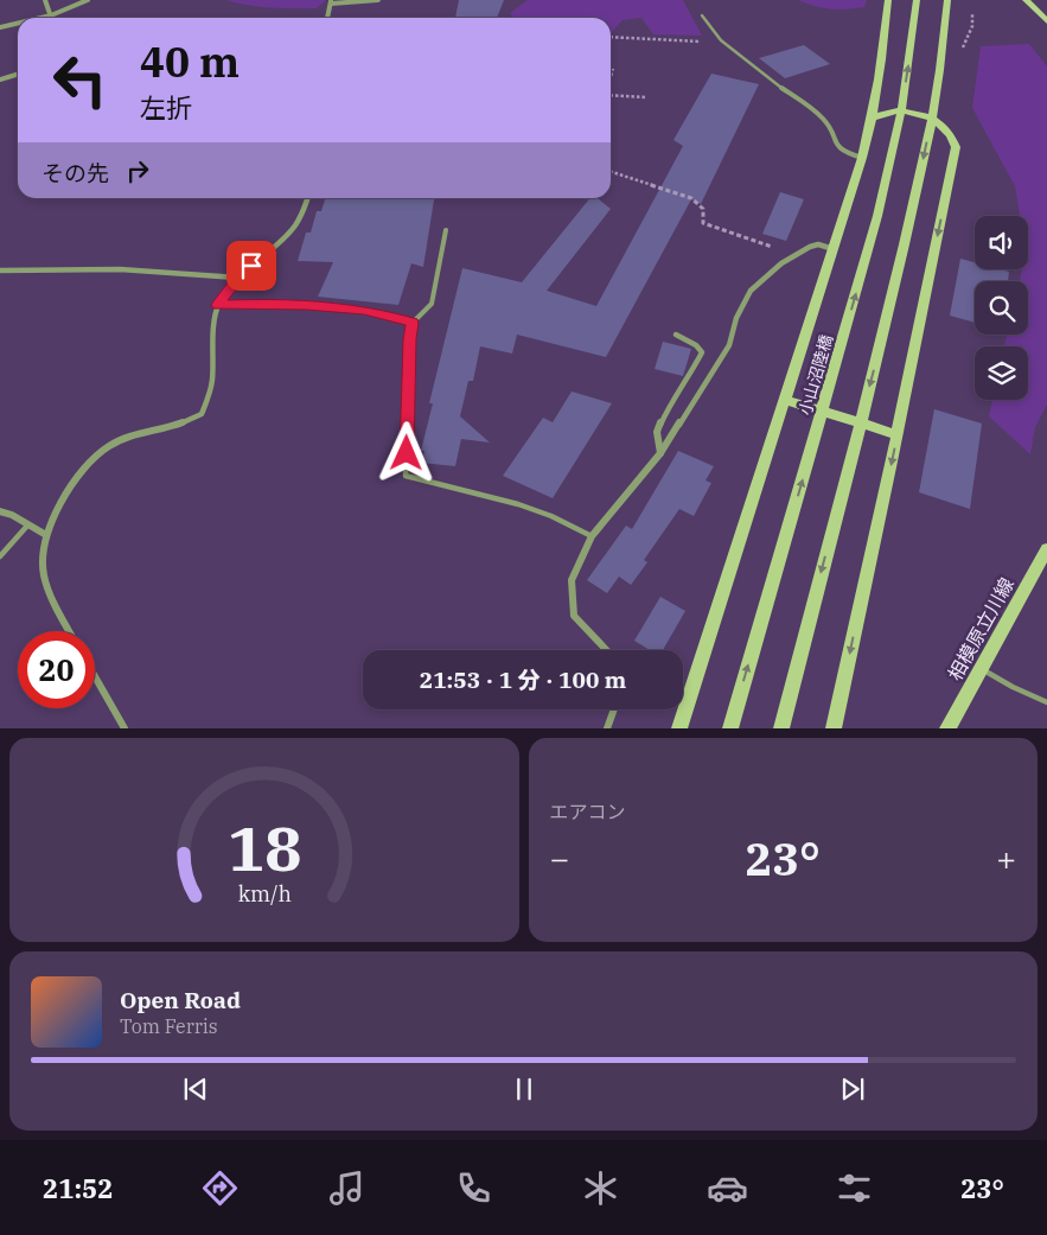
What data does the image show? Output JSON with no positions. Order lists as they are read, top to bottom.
{
  "streets": {
    "main road": ["小山沼陸橋", "相模原立川線"]
  },
  "page": {
    "turn": ["40 m", "左折"],
    "then": "その先",
    "limit": "20",
    "trip": "21:53 · 1 分 · 100 m",
    "tile": "エアコン",
    "heat": ["−", "23°", "+"],
    "song": ["Open Road", "Tom Ferris"],
    "tabs": ["21:52", "23°"],
    "gauge": ["18", "km/h"]
  }
}
